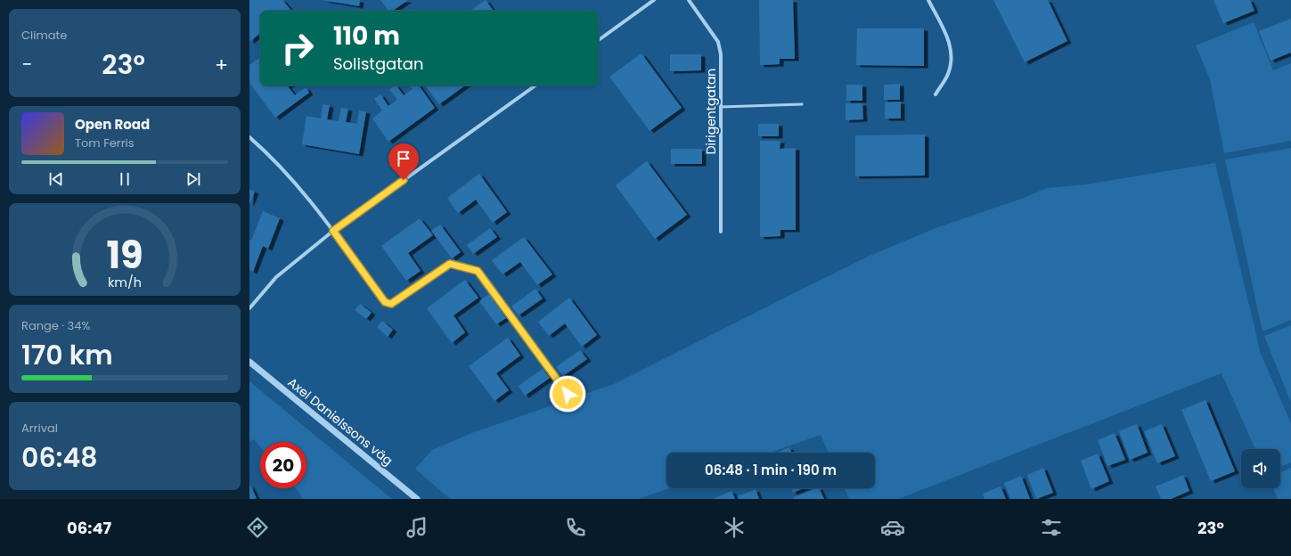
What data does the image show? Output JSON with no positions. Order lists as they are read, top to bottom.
{
  "streets": {
    "street": ["Dirigentgatan", "Axel Danielssons väg"]
  },
  "page": {
    "tile": [
      "Climate",
      ["Range · 34%", "170 km"],
      ["Arrival", "06:48"]
    ],
    "turn": ["110 m", "Solistgatan"],
    "heat": ["−", "23°", "+"],
    "song": ["Open Road", "Tom Ferris"],
    "limit": "20",
    "trip": "06:48 · 1 min · 190 m",
    "tabs": ["06:47", "23°"],
    "gauge": ["19", "km/h"]
  }
}
